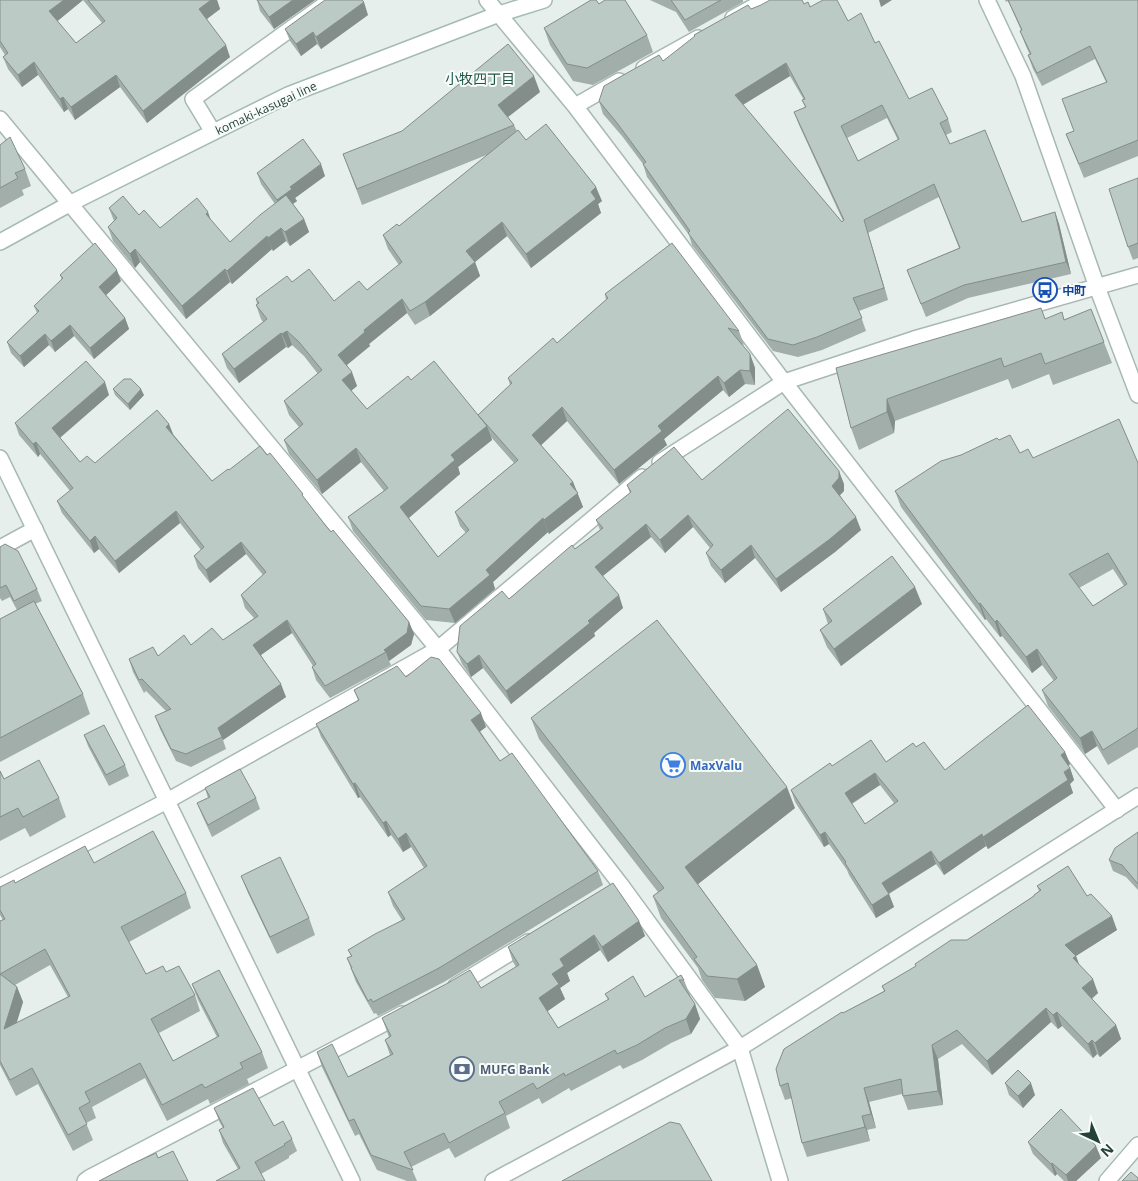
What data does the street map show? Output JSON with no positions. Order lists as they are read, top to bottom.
{
  "streets": {
    "street": ["komaki-kasugai line"]
  },
  "districts": ["小牧四丁目"],
  "places": {
    "bus stop": ["中町"],
    "supermarket": ["MaxValu"],
    "bank": ["MUFG Bank"]
  },
  "north": "bottom right"
}
